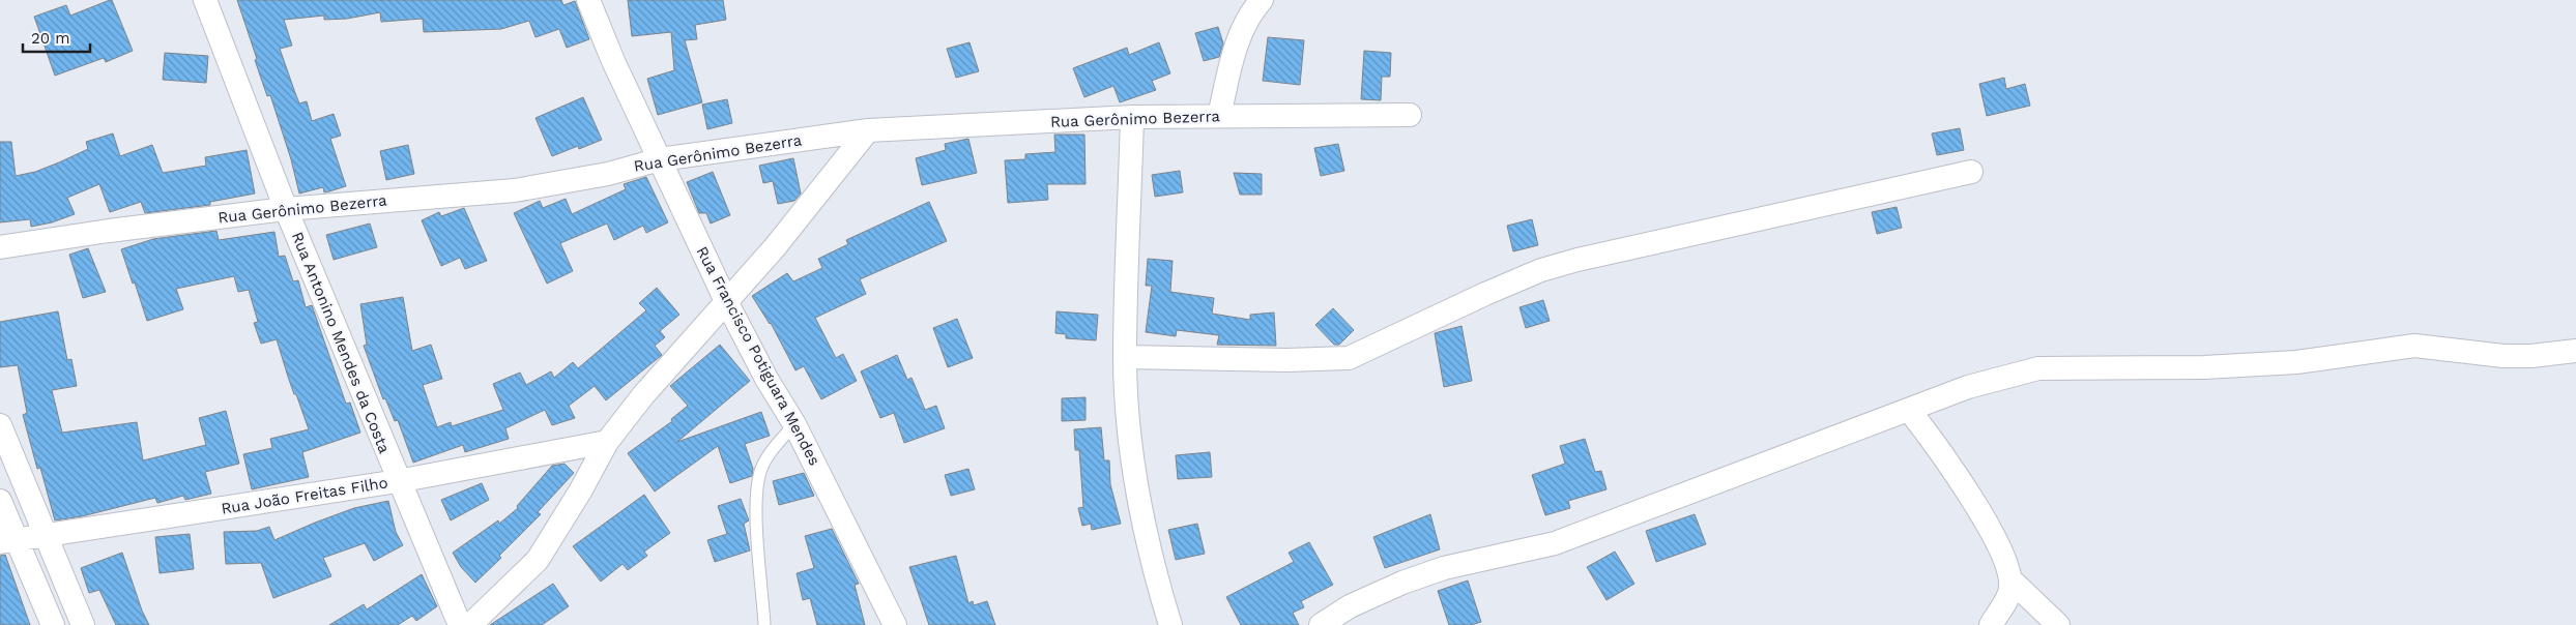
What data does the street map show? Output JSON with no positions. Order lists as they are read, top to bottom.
{
  "streets": {
    "street": [
      "Rua Gerônimo Bezerra",
      "Rua Antonino Mendes da Costa",
      "Rua Francisco Potiguara Mendes",
      "Rua João Freitas Filho"
    ]
  },
  "crossings": [
    ["Rua Gerônimo Bezerra", "Rua Antonino Mendes da Costa"],
    ["Rua Gerônimo Bezerra", "Rua Francisco Potiguara Mendes"],
    ["Rua Antonino Mendes da Costa", "Rua João Freitas Filho"]
  ],
  "scale_bar": "20 m"
}
